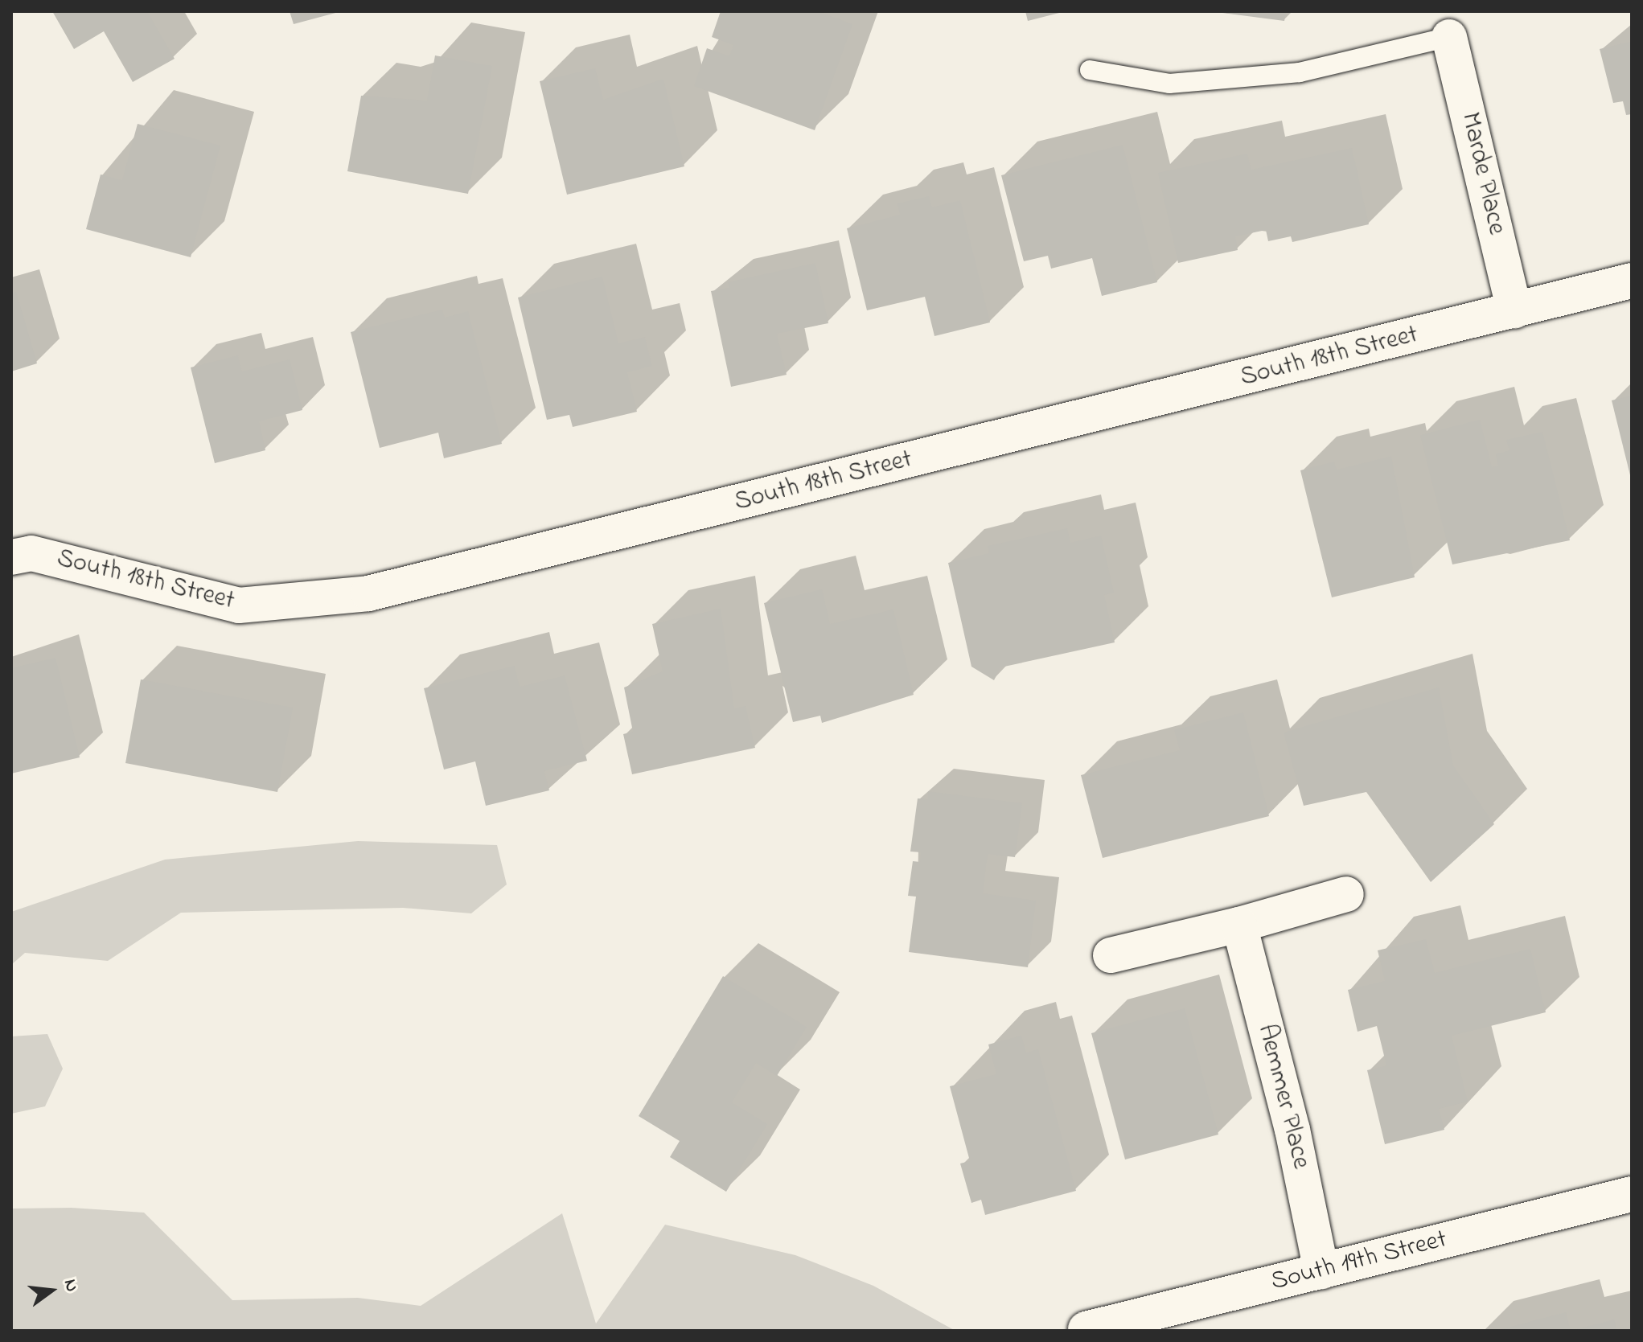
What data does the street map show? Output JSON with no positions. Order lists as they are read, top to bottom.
{
  "streets": {
    "street": [
      "Marde Place",
      "South 18th Street",
      "Aemmer Place",
      "South 19th Street"
    ]
  },
  "crossings": [
    ["Marde Place", "South 18th Street"],
    ["Aemmer Place", "South 19th Street"]
  ],
  "north": "right"
}
